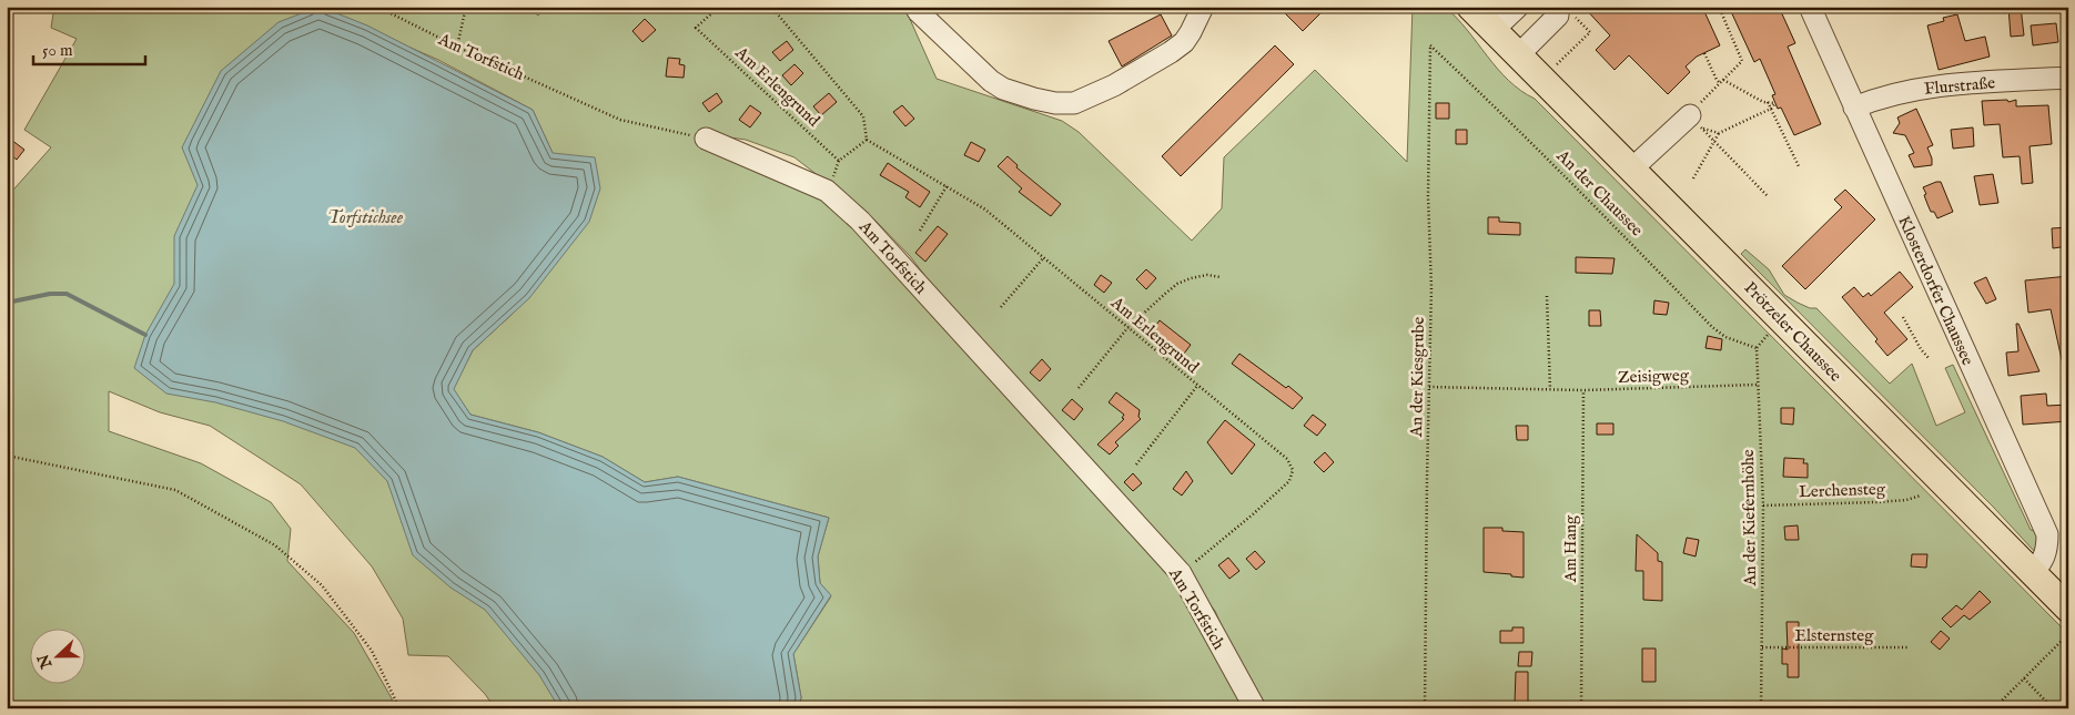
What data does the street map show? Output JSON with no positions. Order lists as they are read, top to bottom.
{
  "streets": {
    "main road": ["Prötzeler Chaussee"],
    "street": ["Am Torfstich", "Flurstraße", "Klosterdorfer Chaussee"],
    "path": [
      "Am Erlengrund",
      "An der Chaussee",
      "Zeisigweg",
      "An der Kiesgrube",
      "Lerchensteg",
      "An der Kiefernhöhe",
      "Am Hang",
      "Elsternsteg"
    ]
  },
  "crossings": [
    ["Am Torfstich", "Am Erlengrund"],
    ["Flurstraße", "Klosterdorfer Chaussee"],
    ["An der Chaussee", "An der Kiesgrube"],
    ["An der Chaussee", "An der Kiefernhöhe"],
    ["Klosterdorfer Chaussee", "Prötzeler Chaussee"],
    ["Zeisigweg", "An der Kiesgrube"],
    ["Zeisigweg", "An der Kiefernhöhe"],
    ["Zeisigweg", "Am Hang"],
    ["Lerchensteg", "An der Kiefernhöhe"],
    ["An der Kiefernhöhe", "Elsternsteg"]
  ],
  "water": ["Torfstichsee"],
  "scale_bar": "50 m",
  "north": "left"
}
